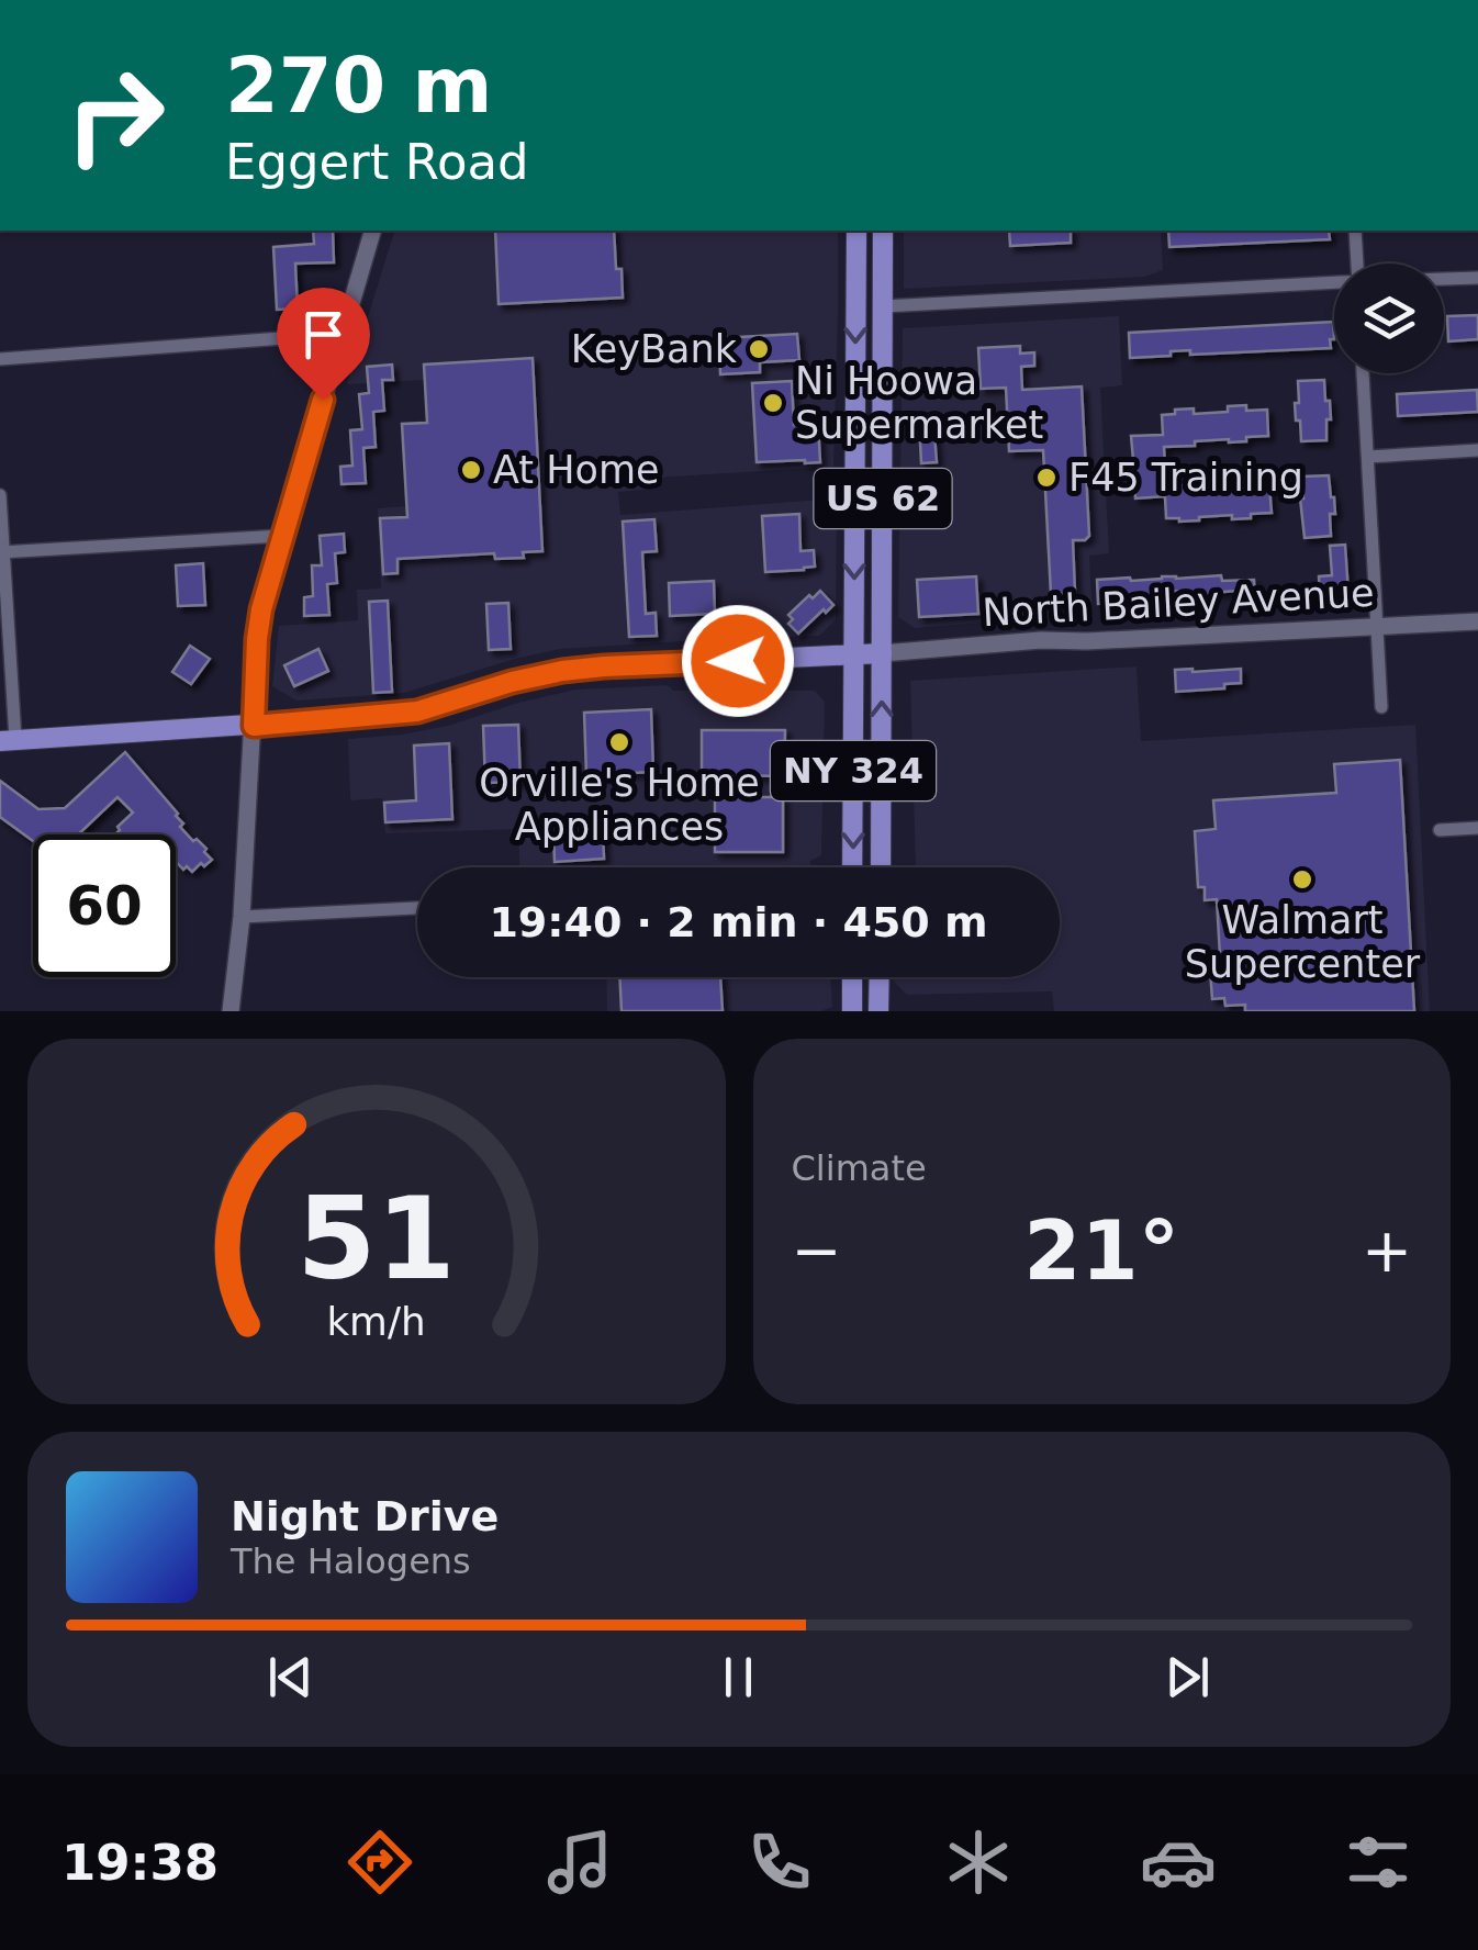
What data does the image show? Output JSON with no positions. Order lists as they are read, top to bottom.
{
  "streets": {
    "main road": ["US 62", "NY 324"],
    "street": ["North Bailey Avenue"]
  },
  "crossings": [
    ["US 62", "North Bailey Avenue"],
    ["US 62", "NY 324"],
    ["North Bailey Avenue", "NY 324"]
  ],
  "places": [
    "KeyBank",
    "Ni Hoowa Supermarket",
    "At Home",
    "F45 Training",
    "Orville's Home Appliances",
    "Walmart Supercenter"
  ],
  "page": {
    "turn": ["270 m", "Eggert Road"],
    "limit": "60",
    "trip": "19:40 · 2 min · 450 m",
    "tile": "Climate",
    "heat": ["−", "21°", "+"],
    "song": ["Night Drive", "The Halogens"],
    "tabs": "19:38",
    "gauge": ["51", "km/h"]
  }
}
